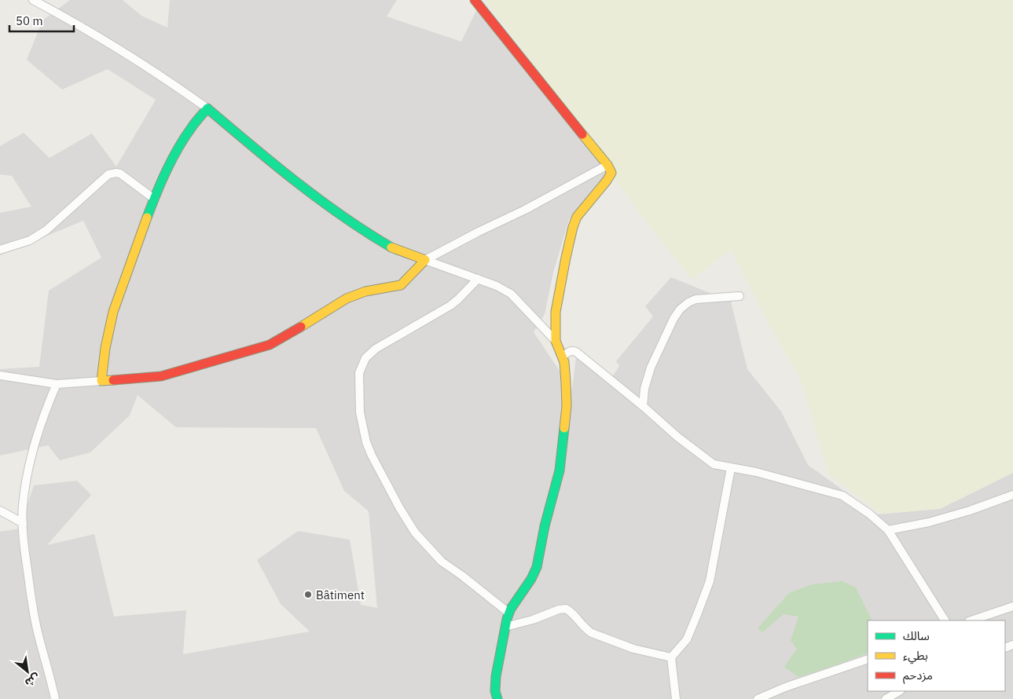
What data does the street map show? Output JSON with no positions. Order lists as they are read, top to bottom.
{
  "places": ["Bâtiment"],
  "legend": ["سالك", "بطيء", "مزدحم"],
  "scale_bar": "50 m",
  "north": "bottom right"
}
